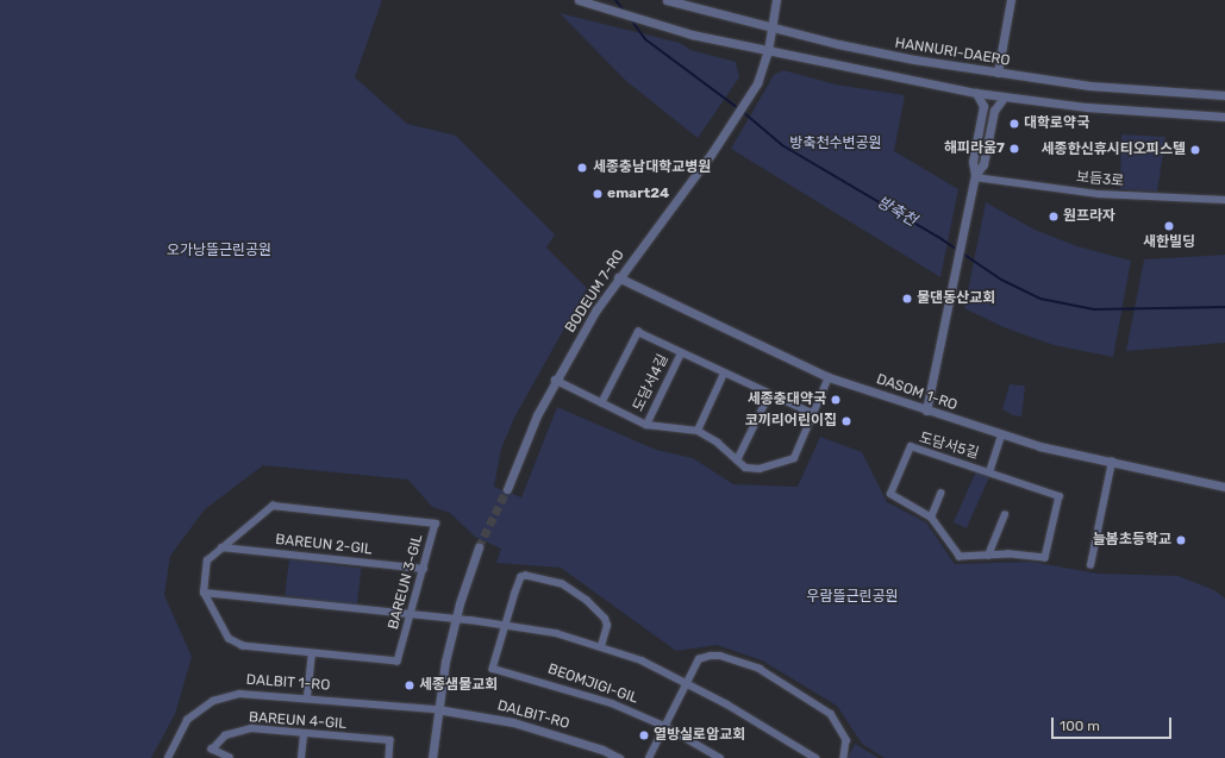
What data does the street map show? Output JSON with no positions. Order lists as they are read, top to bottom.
{
  "streets": {
    "street": [
      "HANNURI-DAERO",
      "보듬3로",
      "BODEUM 7-RO",
      "도담서4길",
      "DASOM 1-RO",
      "도담서5길",
      "BAREUN 2-GIL",
      "BAREUN 3-GIL",
      "DALBIT 1-RO",
      "BEOMJIGI-GIL",
      "DALBIT-RO",
      "BAREUN 4-GIL"
    ]
  },
  "crossings": [
    ["BODEUM 7-RO", "도담서4길"],
    ["BODEUM 7-RO", "DASOM 1-RO"],
    ["도담서4길", "DASOM 1-RO"],
    ["DASOM 1-RO", "도담서5길"],
    ["BAREUN 2-GIL", "BAREUN 3-GIL"],
    ["DALBIT 1-RO", "DALBIT-RO"]
  ],
  "water": ["방축천"],
  "parks": ["방축천수변공원", "오가낭뜰근린공원", "우람뜰근린공원"],
  "places": [
    "대학로약국",
    "해피라움7",
    "세종한신휴시티오피스텔",
    "세종충남대학교병원",
    "emart24",
    "원프라자",
    "새한빌딩",
    "물댄동산교회",
    "세종충대약국",
    "코끼리어린이집",
    "늘봄초등학교",
    "세종샘물교회",
    "열방실로암교회"
  ],
  "scale_bar": "100 m"
}
